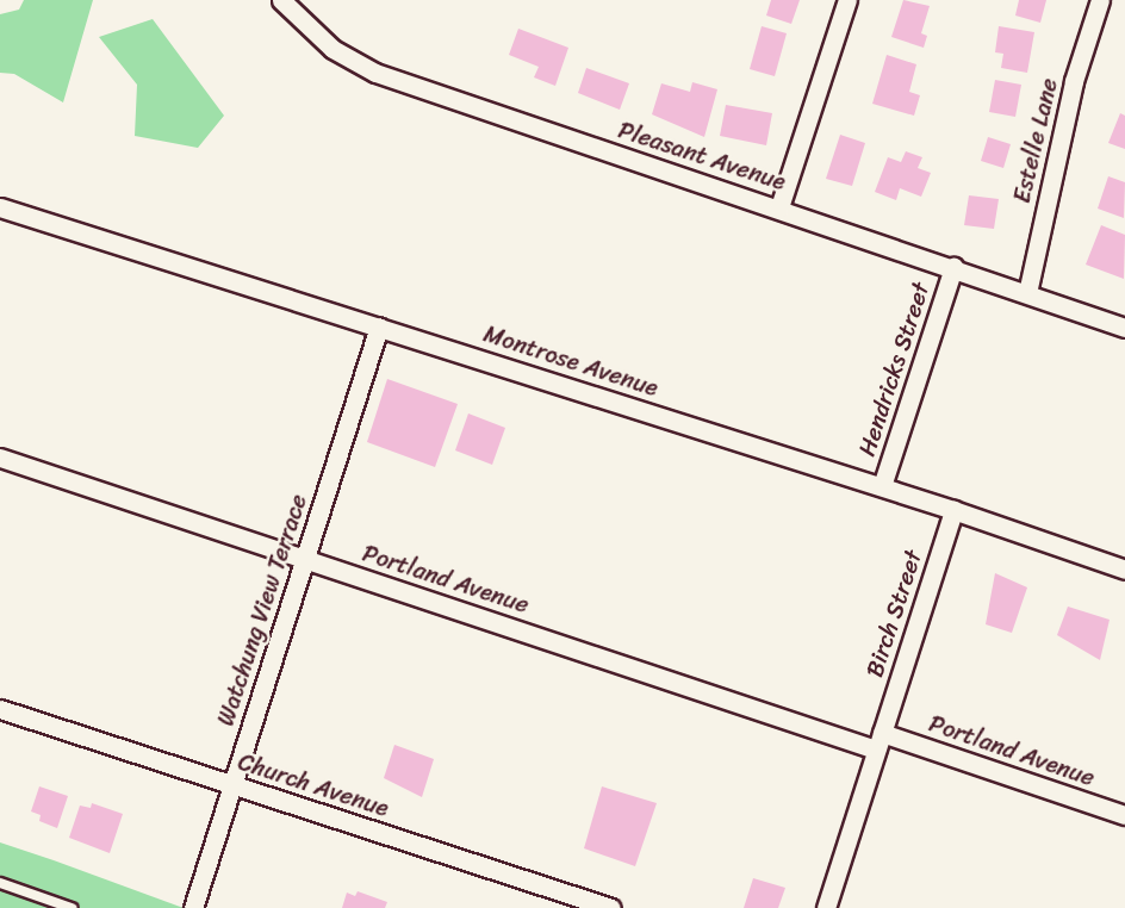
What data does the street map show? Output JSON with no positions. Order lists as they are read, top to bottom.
{
  "streets": {
    "street": [
      "Estelle Lane",
      "Pleasant Avenue",
      "Montrose Avenue",
      "Hendricks Street",
      "Portland Avenue",
      "Watchung View Terrace",
      "Birch Street",
      "Church Avenue"
    ]
  },
  "crossings": [
    ["Estelle Lane", "Pleasant Avenue"],
    ["Pleasant Avenue", "Hendricks Street"],
    ["Montrose Avenue", "Hendricks Street"],
    ["Montrose Avenue", "Watchung View Terrace"],
    ["Montrose Avenue", "Birch Street"],
    ["Portland Avenue", "Watchung View Terrace"],
    ["Portland Avenue", "Birch Street"],
    ["Watchung View Terrace", "Church Avenue"]
  ]
}
